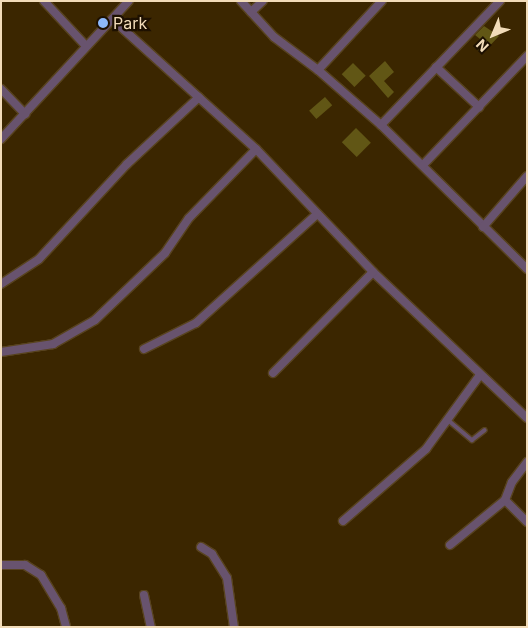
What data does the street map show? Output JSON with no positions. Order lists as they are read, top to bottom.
{
  "places": ["Park"],
  "north": "bottom left"
}
